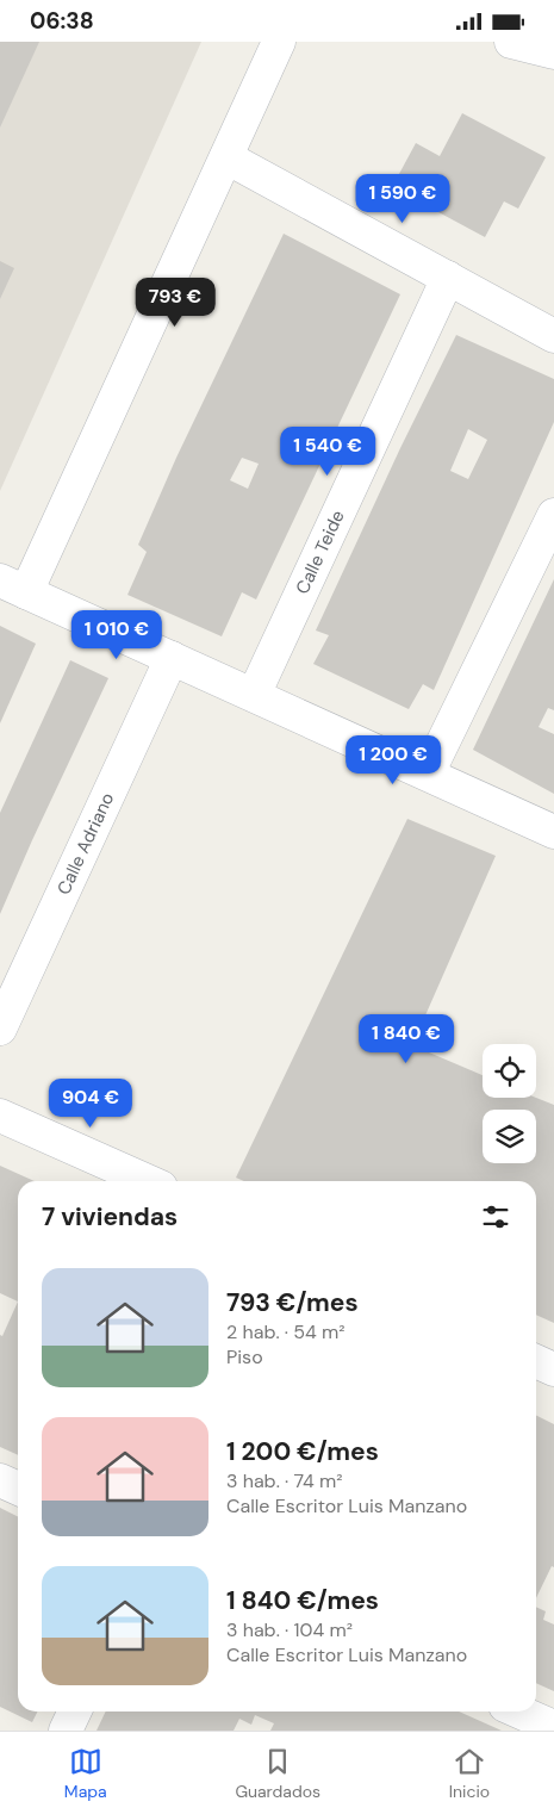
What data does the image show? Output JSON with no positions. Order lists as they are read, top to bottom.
{
  "streets": {
    "street": ["Calle Teide", "Calle Adriano"]
  },
  "page": {
    "status": "06:38",
    "price": [
      "1 590 €",
      "793 €",
      "1 540 €",
      "1 010 €",
      "1 200 €",
      "1 840 €",
      "904 €"
    ],
    "heading": "7 viviendas",
    "list": [
      {
        "name": "793 €/mes",
        "note": "2 hab. · 54 m² · Piso"
      },
      {
        "name": "1 200 €/mes",
        "note": "3 hab. · 74 m² · Calle Escritor Luis Manzano"
      },
      {
        "name": "1 840 €/mes",
        "note": "3 hab. · 104 m² · Calle Escritor Luis Manzano"
      }
    ],
    "tabs": ["Mapa", "Guardados", "Inicio"]
  }
}
